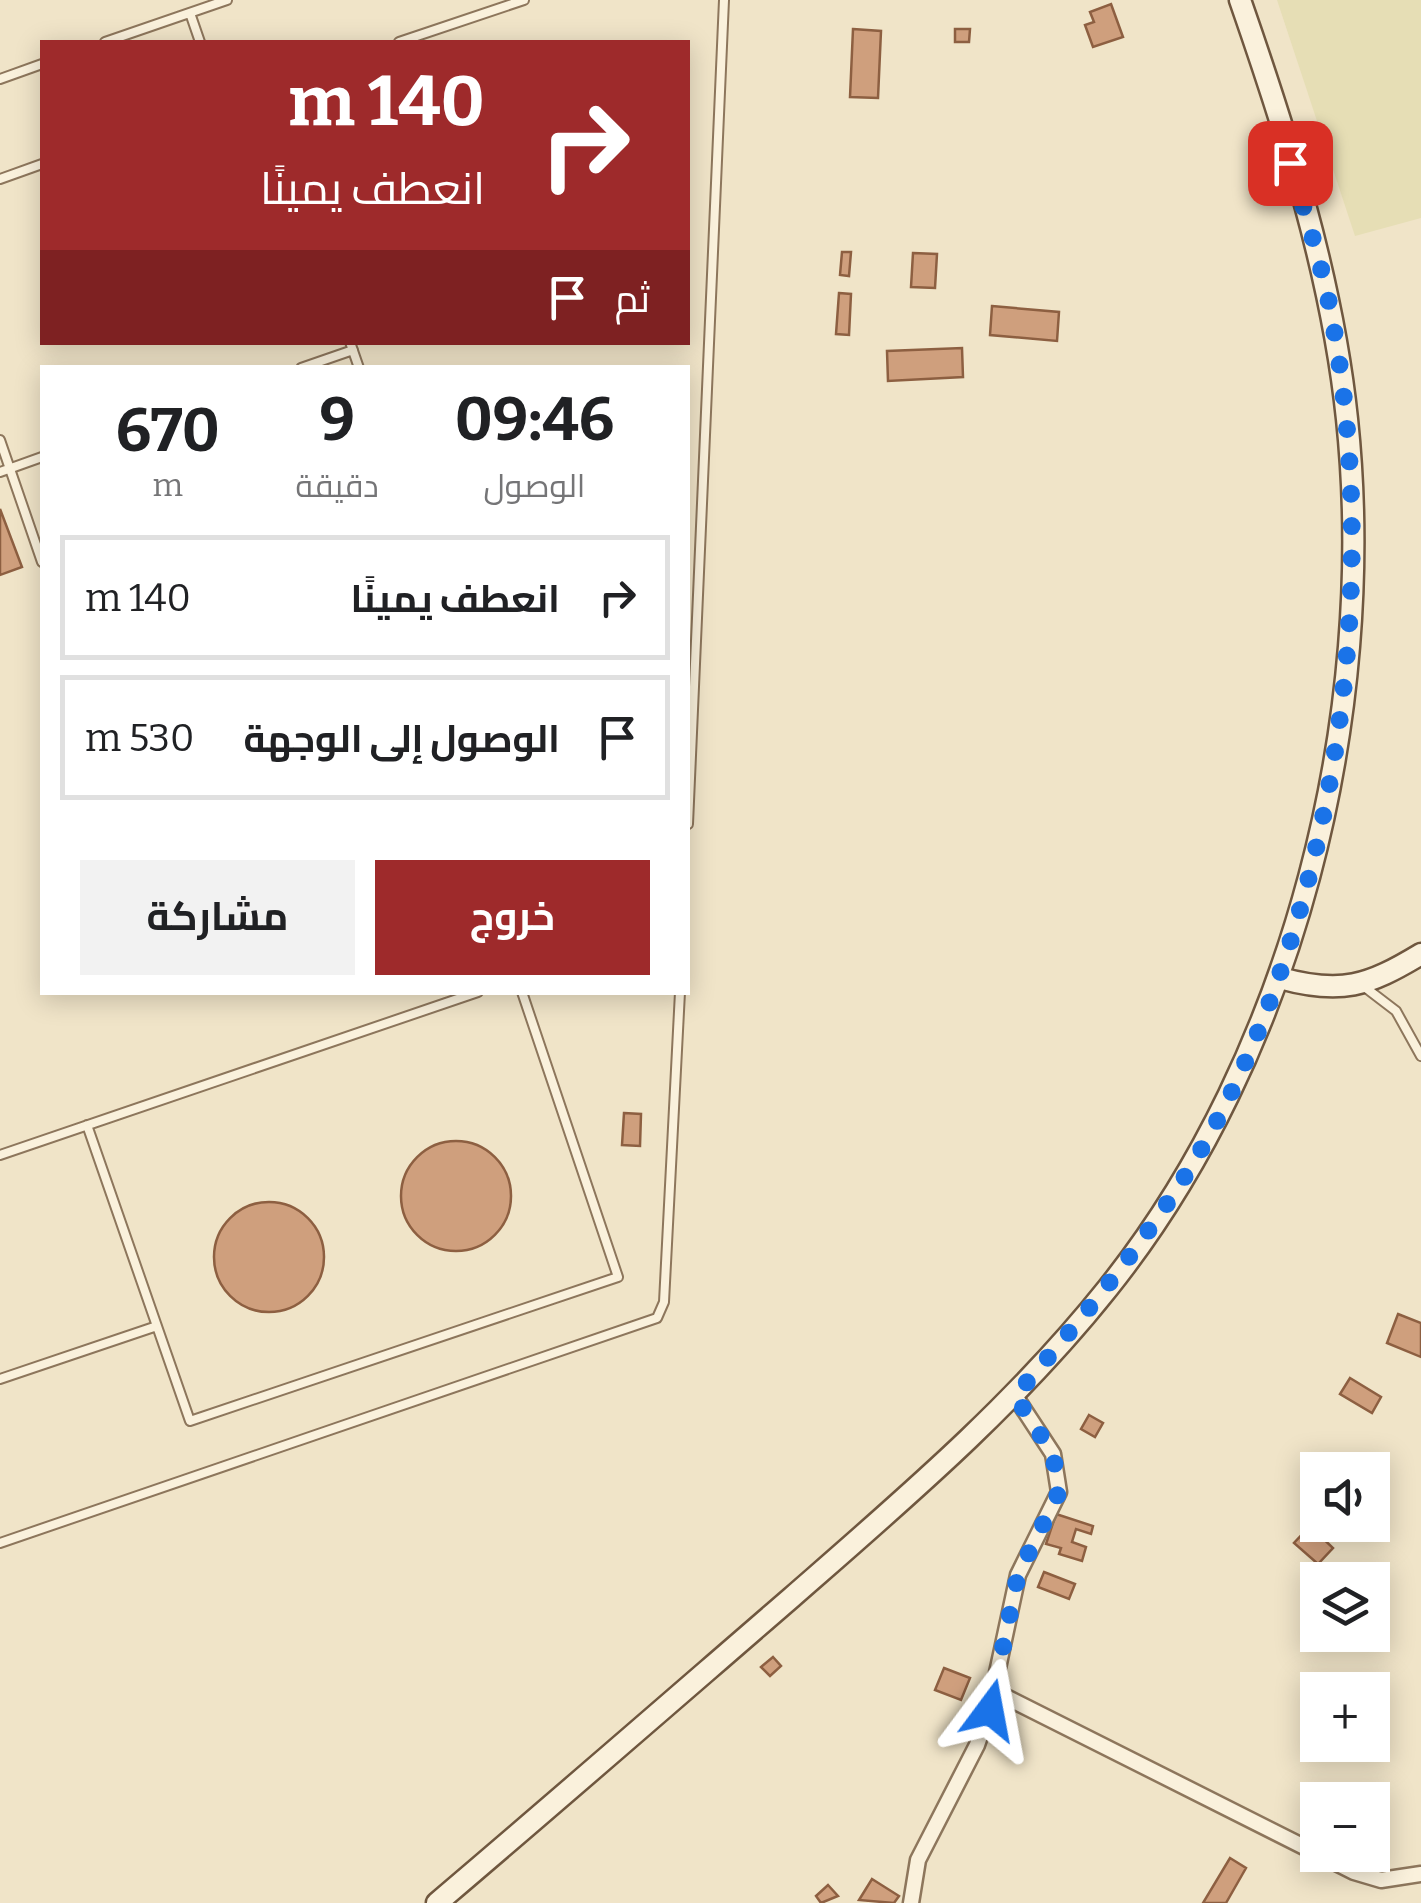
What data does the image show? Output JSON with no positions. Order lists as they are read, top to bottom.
{
  "page": {
    "turn": ["140 m", "انعطف يمينًا"],
    "then": "ثم",
    "eta": [
      "09:46",
      "الوصول",
      "9",
      "دقيقة",
      "670",
      "m"
    ],
    "list": [
      {
        "name": "انعطف يمينًا",
        "value": "140 m"
      },
      {
        "name": "الوصول إلى الوجهة",
        "value": "530 m"
      }
    ],
    "buttons": ["خروج", "مشاركة"],
    "map_buttons": ["+", "−"]
  }
}
